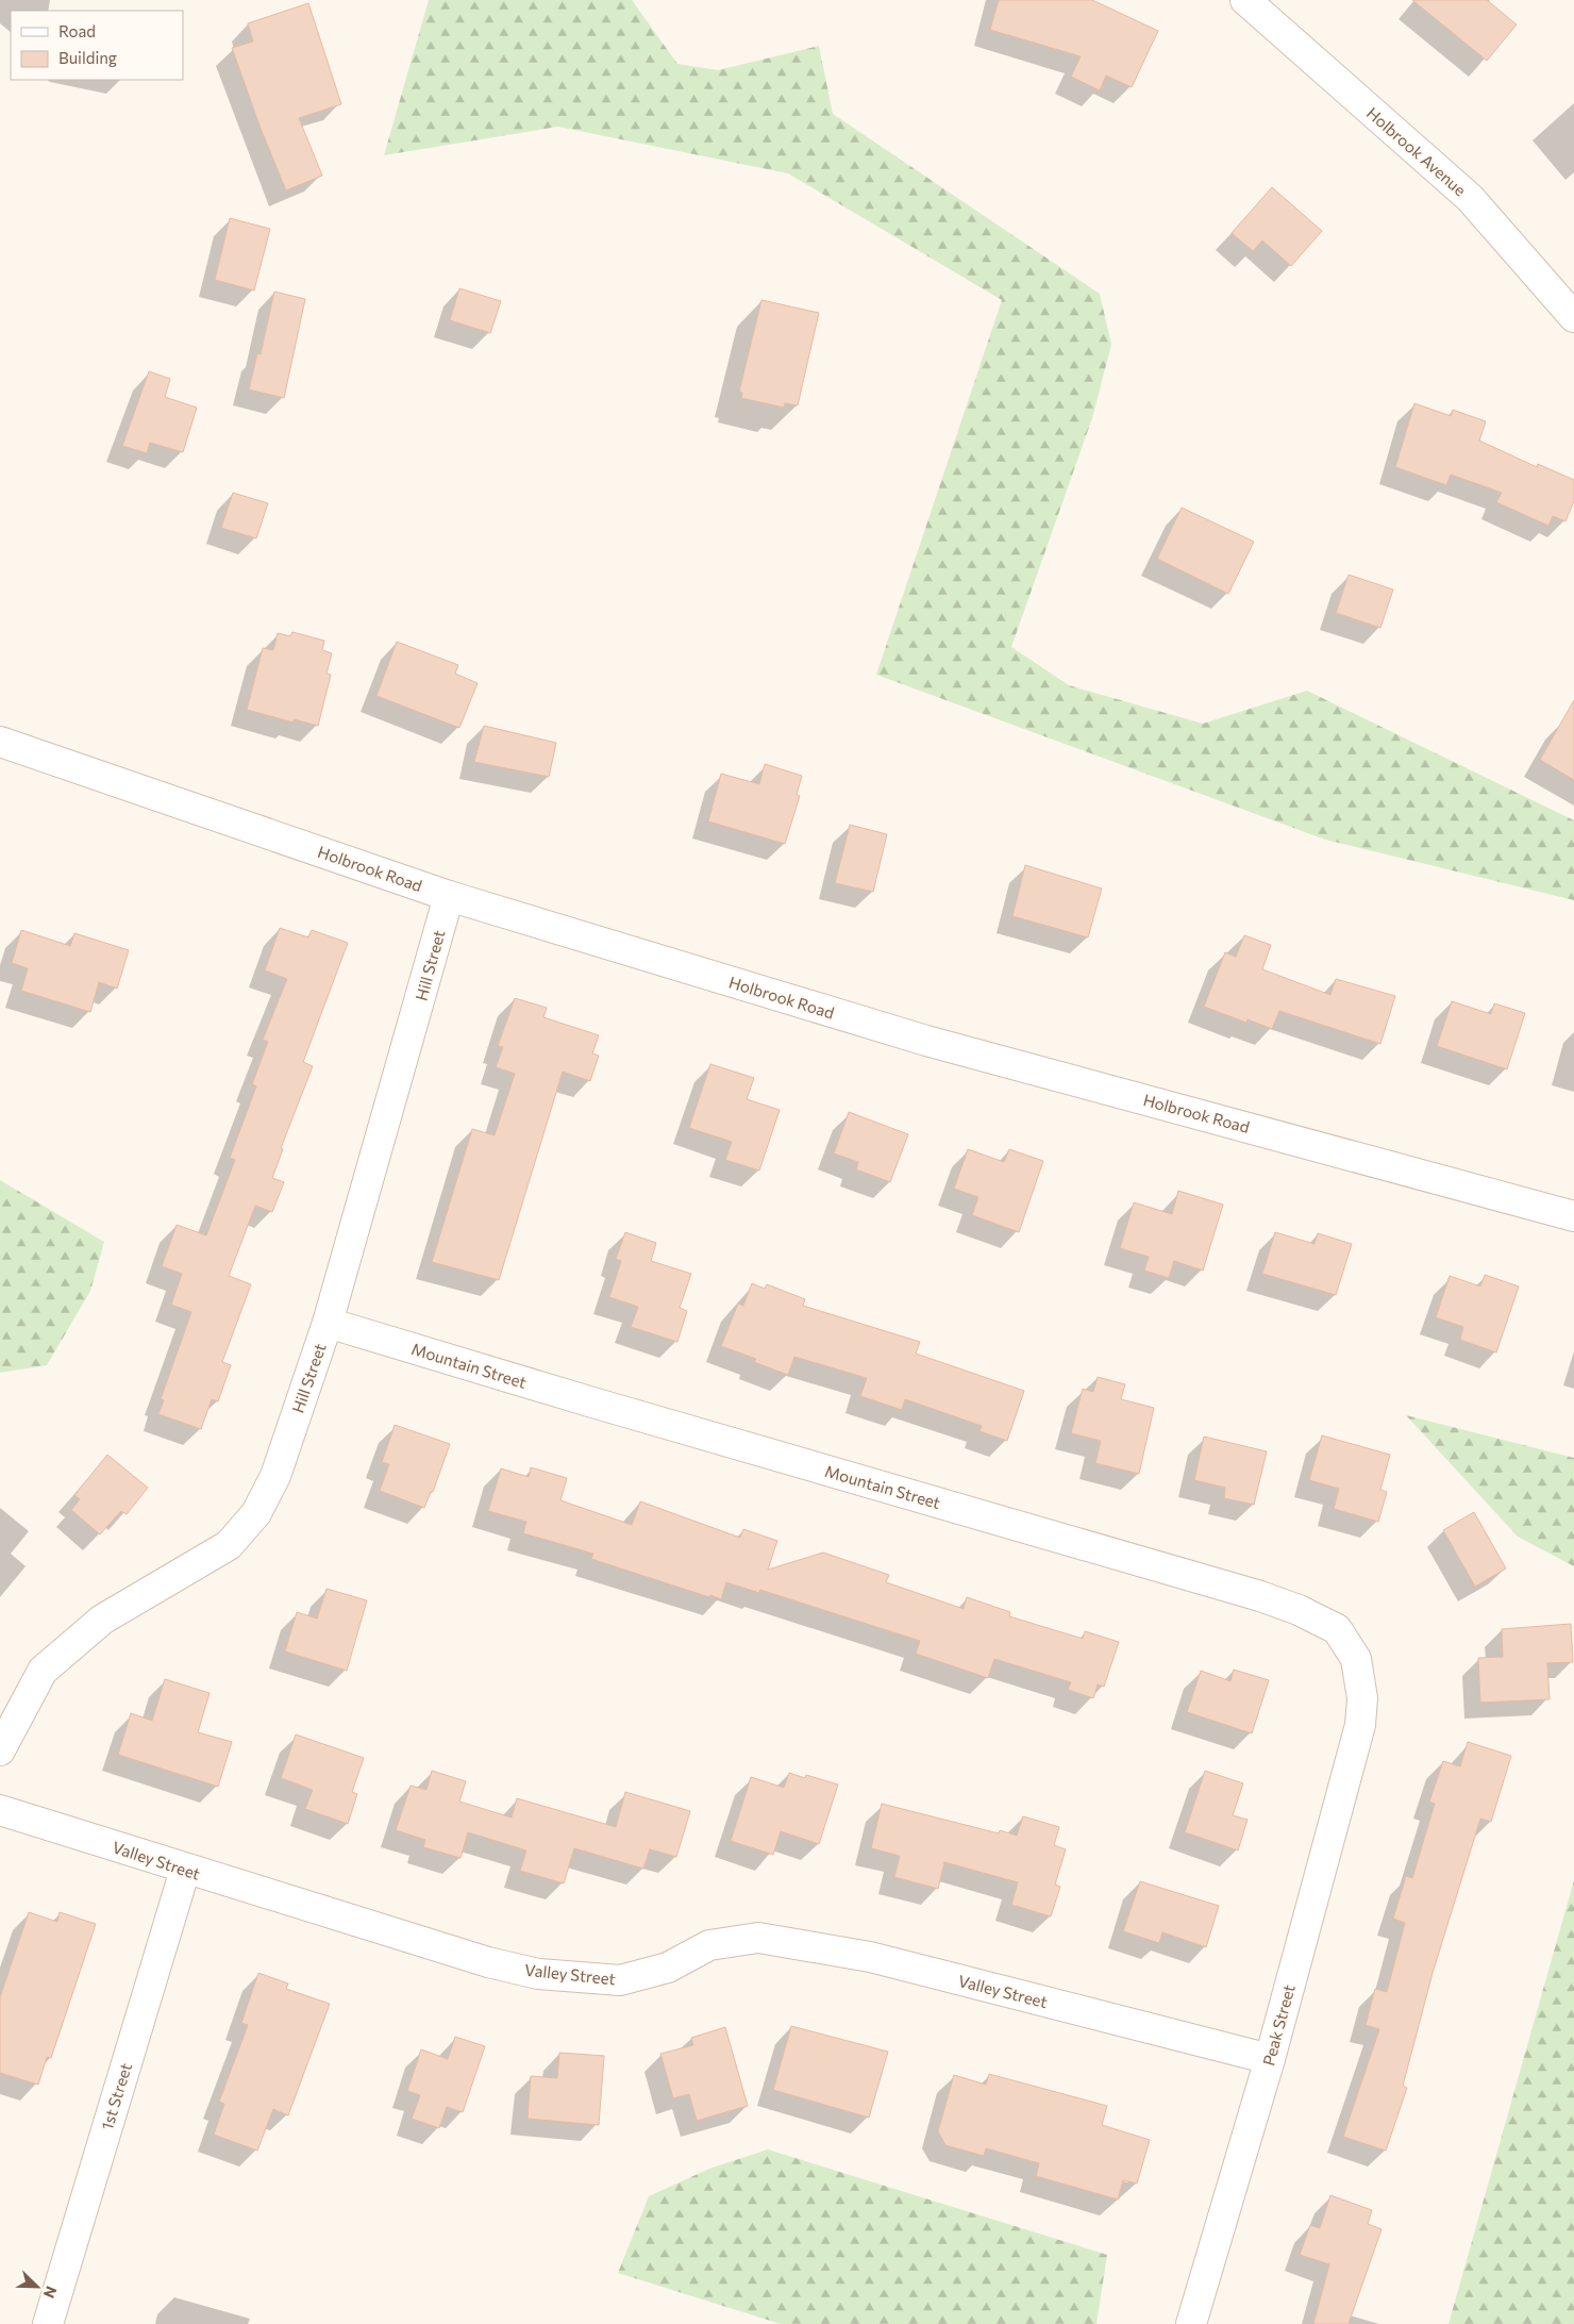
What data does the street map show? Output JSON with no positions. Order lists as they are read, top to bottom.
{
  "streets": {
    "street": [
      "Holbrook Avenue",
      "Holbrook Road",
      "Hill Street",
      "Mountain Street",
      "Valley Street",
      "Peak Street",
      "1st Street"
    ]
  },
  "crossings": [
    ["Holbrook Road", "Hill Street"],
    ["Hill Street", "Mountain Street"],
    ["Mountain Street", "Peak Street"],
    ["Valley Street", "Peak Street"],
    ["Valley Street", "1st Street"]
  ],
  "legend": ["Road", "Building"],
  "north": "bottom right"
}
